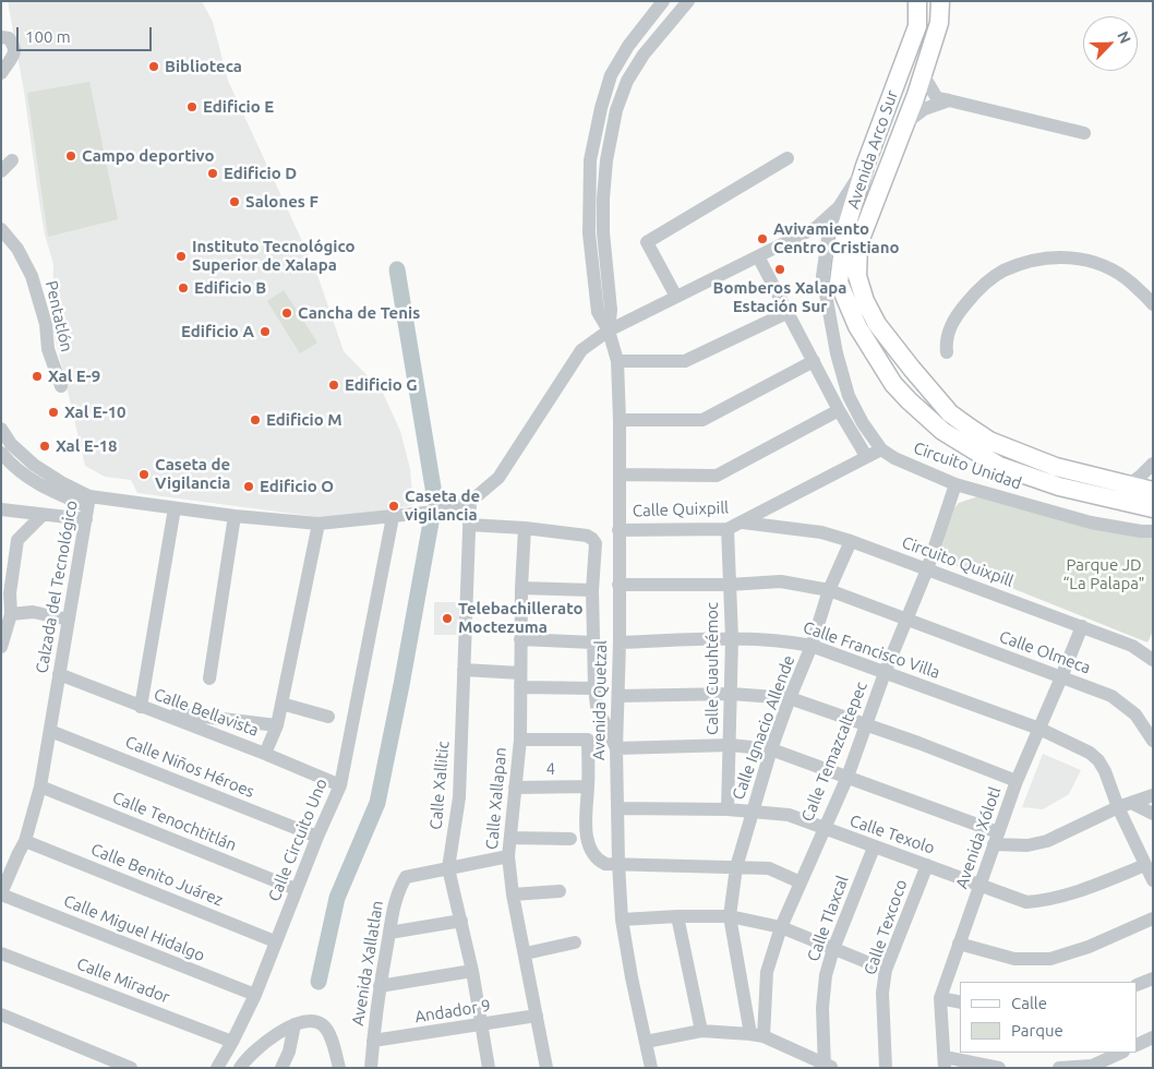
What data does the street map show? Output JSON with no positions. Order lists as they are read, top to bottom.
{
  "streets": {
    "main road": ["Avenida Arco Sur"],
    "street": [
      "Pentatlón",
      "Circuito Unidad",
      "Calle Quixpill",
      "Circuito Quixpill",
      "Calzada del Tecnológico",
      "Calle Francisco Villa",
      "Calle Olmeca",
      "Calle Cuauhtémoc",
      "Avenida Quetzal",
      "Calle Bellavista",
      "Calle Ignacio Allende",
      "Calle Temazcaltepec",
      "Calle Niños Héroes",
      "4",
      "Calle Xallitic",
      "Calle Xallapan",
      "Calle Tenochtitlán",
      "Calle Texolo",
      "Avenida Xólotl",
      "Calle Circuito Uno",
      "Calle Benito Juárez",
      "Calle Tlaxcal",
      "Calle Texcoco",
      "Calle Miguel Hidalgo",
      "Avenida Xallatlan",
      "Calle Mirador",
      "Andador 9"
    ]
  },
  "crossings": [
    ["Avenida Arco Sur", "Circuito Unidad"],
    ["Circuito Unidad", "Calle Quixpill"],
    ["Circuito Unidad", "Calle Temazcaltepec"],
    ["Calle Quixpill", "Circuito Quixpill"],
    ["Calle Quixpill", "Calle Cuauhtémoc"],
    ["Calle Quixpill", "Avenida Quetzal"],
    ["Circuito Quixpill", "Calle Ignacio Allende"],
    ["Circuito Quixpill", "Calle Temazcaltepec"],
    ["Circuito Quixpill", "Avenida Xólotl"],
    ["Calzada del Tecnológico", "Calle Bellavista"],
    ["Calzada del Tecnológico", "Calle Niños Héroes"],
    ["Calzada del Tecnológico", "Calle Xallitic"],
    ["Calzada del Tecnológico", "Calle Tenochtitlán"],
    ["Calzada del Tecnológico", "Calle Circuito Uno"],
    ["Calzada del Tecnológico", "Calle Benito Juárez"],
    ["Calzada del Tecnológico", "Calle Miguel Hidalgo"],
    ["Calle Francisco Villa", "Calle Cuauhtémoc"],
    ["Calle Francisco Villa", "Avenida Quetzal"],
    ["Calle Francisco Villa", "Calle Ignacio Allende"],
    ["Calle Francisco Villa", "Calle Temazcaltepec"],
    ["Calle Francisco Villa", "Calle Texolo"],
    ["Calle Francisco Villa", "Avenida Xólotl"],
    ["Calle Olmeca", "Calle Cuauhtémoc"],
    ["Calle Olmeca", "Avenida Quetzal"],
    ["Calle Olmeca", "Calle Ignacio Allende"],
    ["Calle Olmeca", "Calle Temazcaltepec"],
    ["Calle Olmeca", "Avenida Xólotl"],
    ["Calle Cuauhtémoc", "Calle Texolo"],
    ["Avenida Quetzal", "Calle Texolo"],
    ["Calle Bellavista", "Calle Circuito Uno"],
    ["Calle Ignacio Allende", "Calle Texolo"],
    ["Calle Temazcaltepec", "Calle Texolo"],
    ["Calle Niños Héroes", "Calle Circuito Uno"],
    ["4", "Calle Xallapan"],
    ["Calle Xallitic", "Avenida Xallatlan"],
    ["Calle Xallitic", "Andador 9"],
    ["Calle Xallapan", "Andador 9"],
    ["Calle Tenochtitlán", "Calle Circuito Uno"],
    ["Calle Texolo", "Avenida Xólotl"],
    ["Calle Texolo", "Calle Tlaxcal"],
    ["Calle Texolo", "Calle Texcoco"],
    ["Calle Circuito Uno", "Calle Benito Juárez"],
    ["Calle Circuito Uno", "Calle Miguel Hidalgo"],
    ["Calle Circuito Uno", "Calle Mirador"],
    ["Avenida Xallatlan", "Andador 9"]
  ],
  "parks": ["Parque JD “La Palapa\""],
  "places": [
    "Biblioteca",
    "Edificio E",
    "Campo deportivo",
    "Edificio D",
    "Salones F",
    "Avivamiento Centro Cristiano",
    "Instituto Tecnológico Superior de Xalapa",
    "Bomberos Xalapa Estación Sur",
    "Edificio B",
    "Cancha de Tenis",
    "Edificio A",
    "Xal E-9",
    "Edificio G",
    "Xal E-10",
    "Edificio M",
    "Xal E-18",
    "Caseta de Vigilancia",
    "Edificio O",
    "Caseta de vigilancia",
    "Telebachillerato Moctezuma"
  ],
  "legend": ["Calle", "Parque"],
  "scale_bar": "100 m",
  "north": "top right"
}
